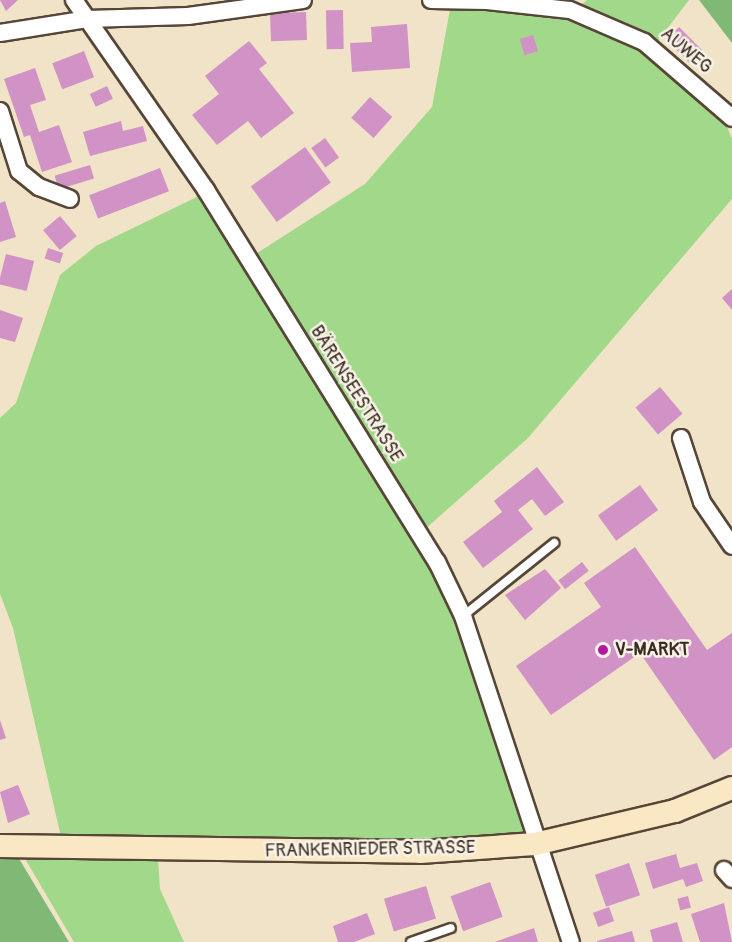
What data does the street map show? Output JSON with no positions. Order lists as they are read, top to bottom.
{
  "streets": {
    "street": ["AUWEG", "BÄRENSEESTRASSE", "FRANKENRIEDER STRASSE"]
  },
  "crossings": [
    ["BÄRENSEESTRASSE", "FRANKENRIEDER STRASSE"]
  ],
  "places": ["V-MARKT"]
}
